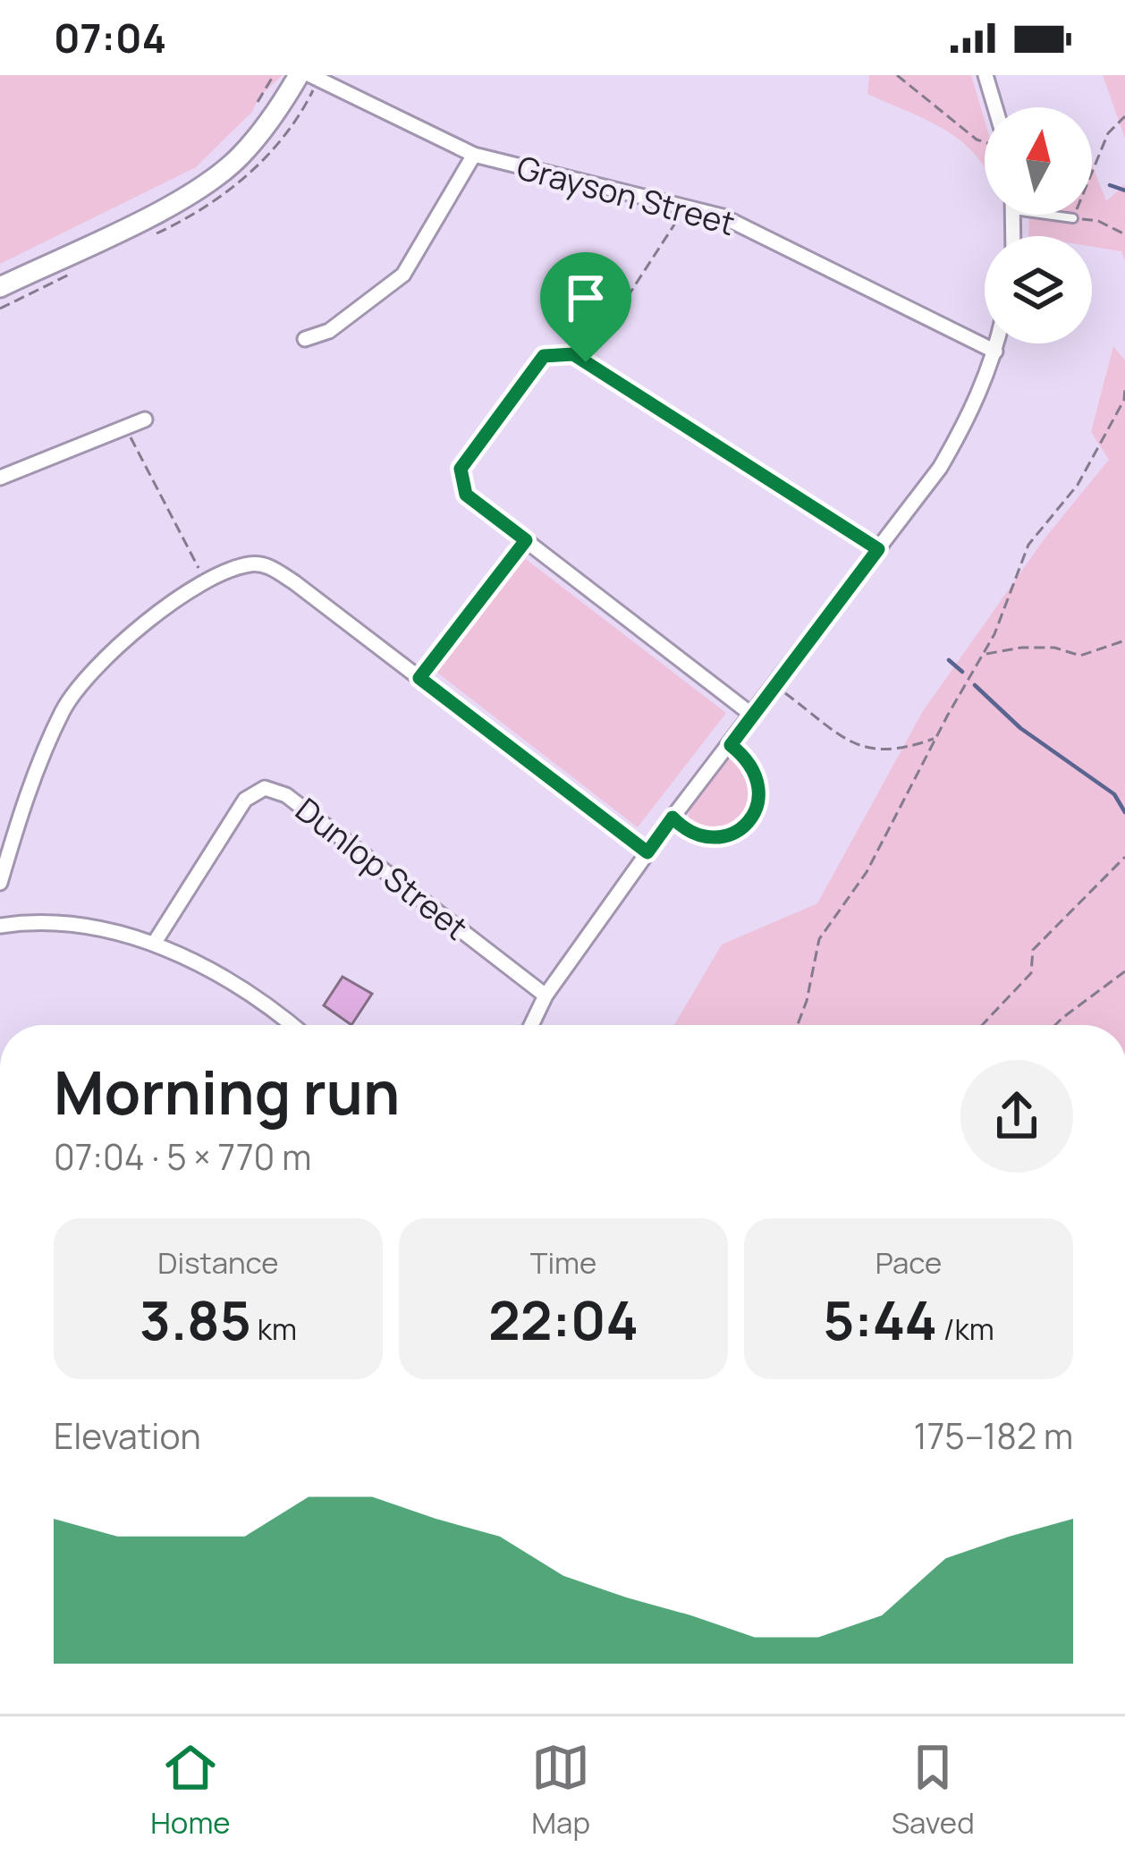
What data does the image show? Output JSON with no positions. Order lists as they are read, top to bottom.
{
  "streets": {
    "street": ["Grayson Street", "Dunlop Street"]
  },
  "north": "top",
  "page": {
    "status": "07:04",
    "heading": ["Morning run", "07:04 · 5 × 770 m"],
    "stats": [
      ["Distance", "3.85 km"],
      ["Time", "22:04"],
      ["Pace", "5:44 /km"]
    ],
    "chart": ["Elevation", "175–182 m"],
    "tabs": ["Home", "Map", "Saved"]
  }
}
